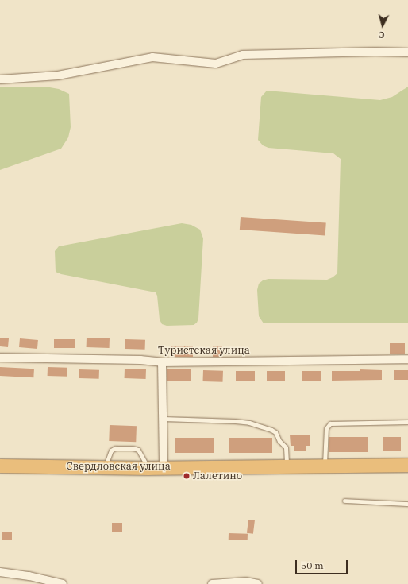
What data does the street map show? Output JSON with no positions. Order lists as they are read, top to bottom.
{
  "streets": {
    "highway": ["Свердловская улица"],
    "street": ["Туристская улица"]
  },
  "places": ["Лалетино"],
  "scale_bar": "50 m",
  "north": "bottom"
}
